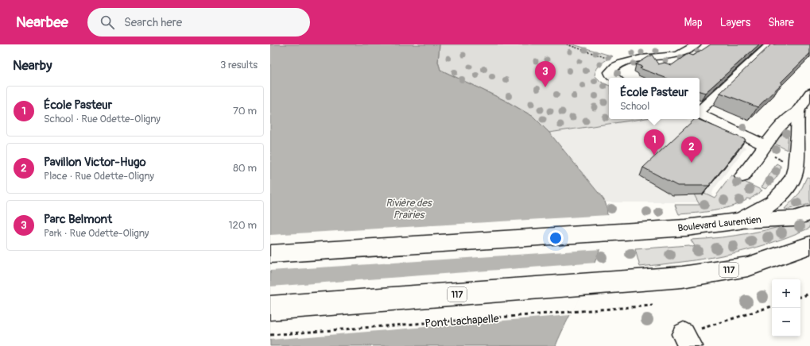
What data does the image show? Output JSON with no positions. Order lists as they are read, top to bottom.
{
  "streets": {
    "main road": ["Boulevard Laurentien", "117"],
    "path": ["Pont Lachapelle"]
  },
  "water": ["Rivière des Prairies"],
  "page": {
    "header": "Nearbee",
    "search": "Search here",
    "nav": ["Map", "Layers", "Share"],
    "heading": ["Nearby", "3 results"],
    "pins": ["3", "1", "2"],
    "popup": ["École Pasteur", "School"],
    "list": [
      {
        "mark": "1",
        "name": "École Pasteur",
        "note": "School · Rue Odette-Oligny",
        "value": "70 m"
      },
      {
        "mark": "2",
        "name": "Pavillon Victor-Hugo",
        "note": "Place · Rue Odette-Oligny",
        "value": "80 m"
      },
      {
        "mark": "3",
        "name": "Parc Belmont",
        "note": "Park · Rue Odette-Oligny",
        "value": "120 m"
      }
    ],
    "map_buttons": ["+", "−"]
  }
}
